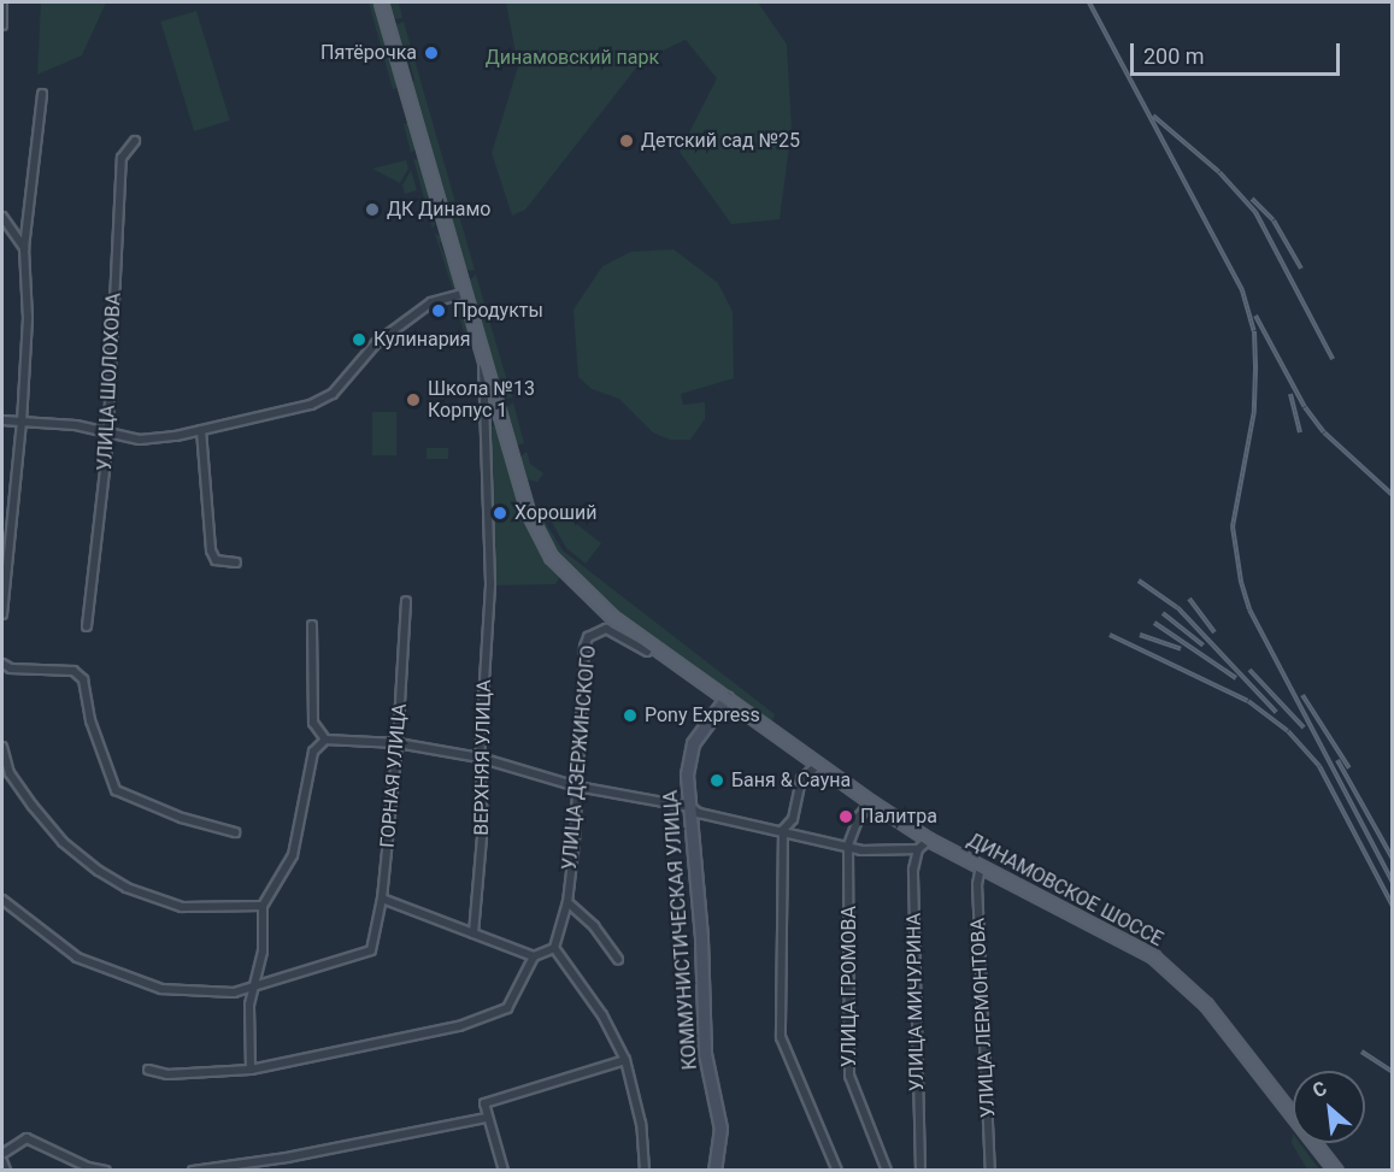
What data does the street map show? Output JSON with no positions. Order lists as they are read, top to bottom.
{
  "streets": {
    "main road": ["ДИНАМОВСКОЕ ШОССЕ"],
    "street": [
      "УЛИЦА ШОЛОХОВА",
      "ВЕРХНЯЯ УЛИЦА",
      "УЛИЦА ДЗЕРЖИНСКОГО",
      "ГОРНАЯ УЛИЦА",
      "КОММУНИСТИЧЕСКАЯ УЛИЦА",
      "УЛИЦА ГРОМОВА",
      "УЛИЦА МИЧУРИНА",
      "УЛИЦА ЛЕРМОНТОВА"
    ]
  },
  "crossings": [
    ["ВЕРХНЯЯ УЛИЦА", "ДИНАМОВСКОЕ ШОССЕ"],
    ["ДИНАМОВСКОЕ ШОССЕ", "КОММУНИСТИЧЕСКАЯ УЛИЦА"],
    ["ДИНАМОВСКОЕ ШОССЕ", "УЛИЦА ГРОМОВА"],
    ["ДИНАМОВСКОЕ ШОССЕ", "УЛИЦА ЛЕРМОНТОВА"]
  ],
  "parks": ["Динамовский парк"],
  "places": [
    "Пятёрочка",
    "Детский сад №25",
    "ДК Динамо",
    "Продукты",
    "Кулинария",
    "Школа №13 Корпус 1",
    "Хороший",
    "Pony Express",
    "Баня & Сауна",
    "Палитра"
  ],
  "scale_bar": "200 m",
  "north": "top left"
}
